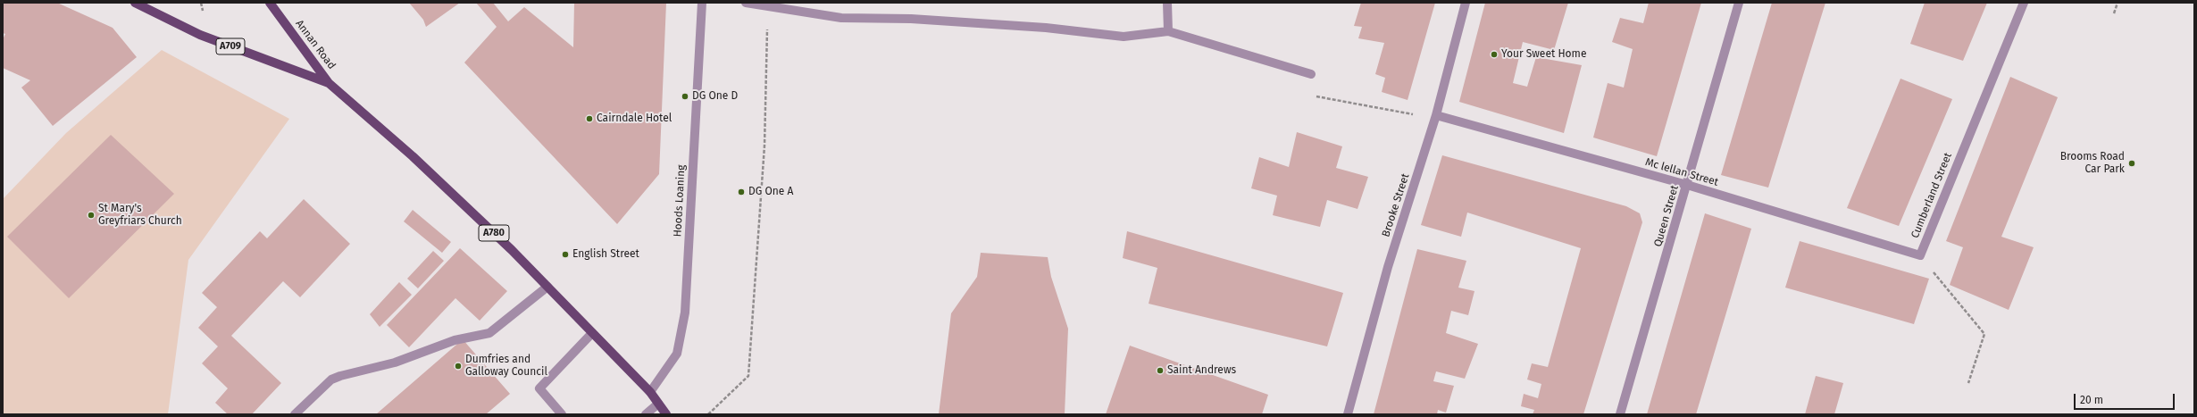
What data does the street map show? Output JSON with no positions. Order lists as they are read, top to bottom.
{
  "streets": {
    "main road": ["Annan Road", "A709", "A780"],
    "street": [
      "Mc lellan Street",
      "Cumberland Street",
      "Hoods Loaning",
      "Brooke Street",
      "Queen Street"
    ]
  },
  "crossings": [
    ["Annan Road", "A709"],
    ["Annan Road", "A780"],
    ["A709", "A780"],
    ["Mc lellan Street", "Cumberland Street"],
    ["Mc lellan Street", "Brooke Street"],
    ["Mc lellan Street", "Queen Street"],
    ["Hoods Loaning", "A780"]
  ],
  "places": [
    "Your Sweet Home",
    "DG One D",
    "Cairndale Hotel",
    "Brooms Road Car Park",
    "DG One A",
    "St Mary's Greyfriars Church",
    "English Street",
    "Dumfries and Galloway Council",
    "Saint Andrews"
  ],
  "scale_bar": "20 m"
}
